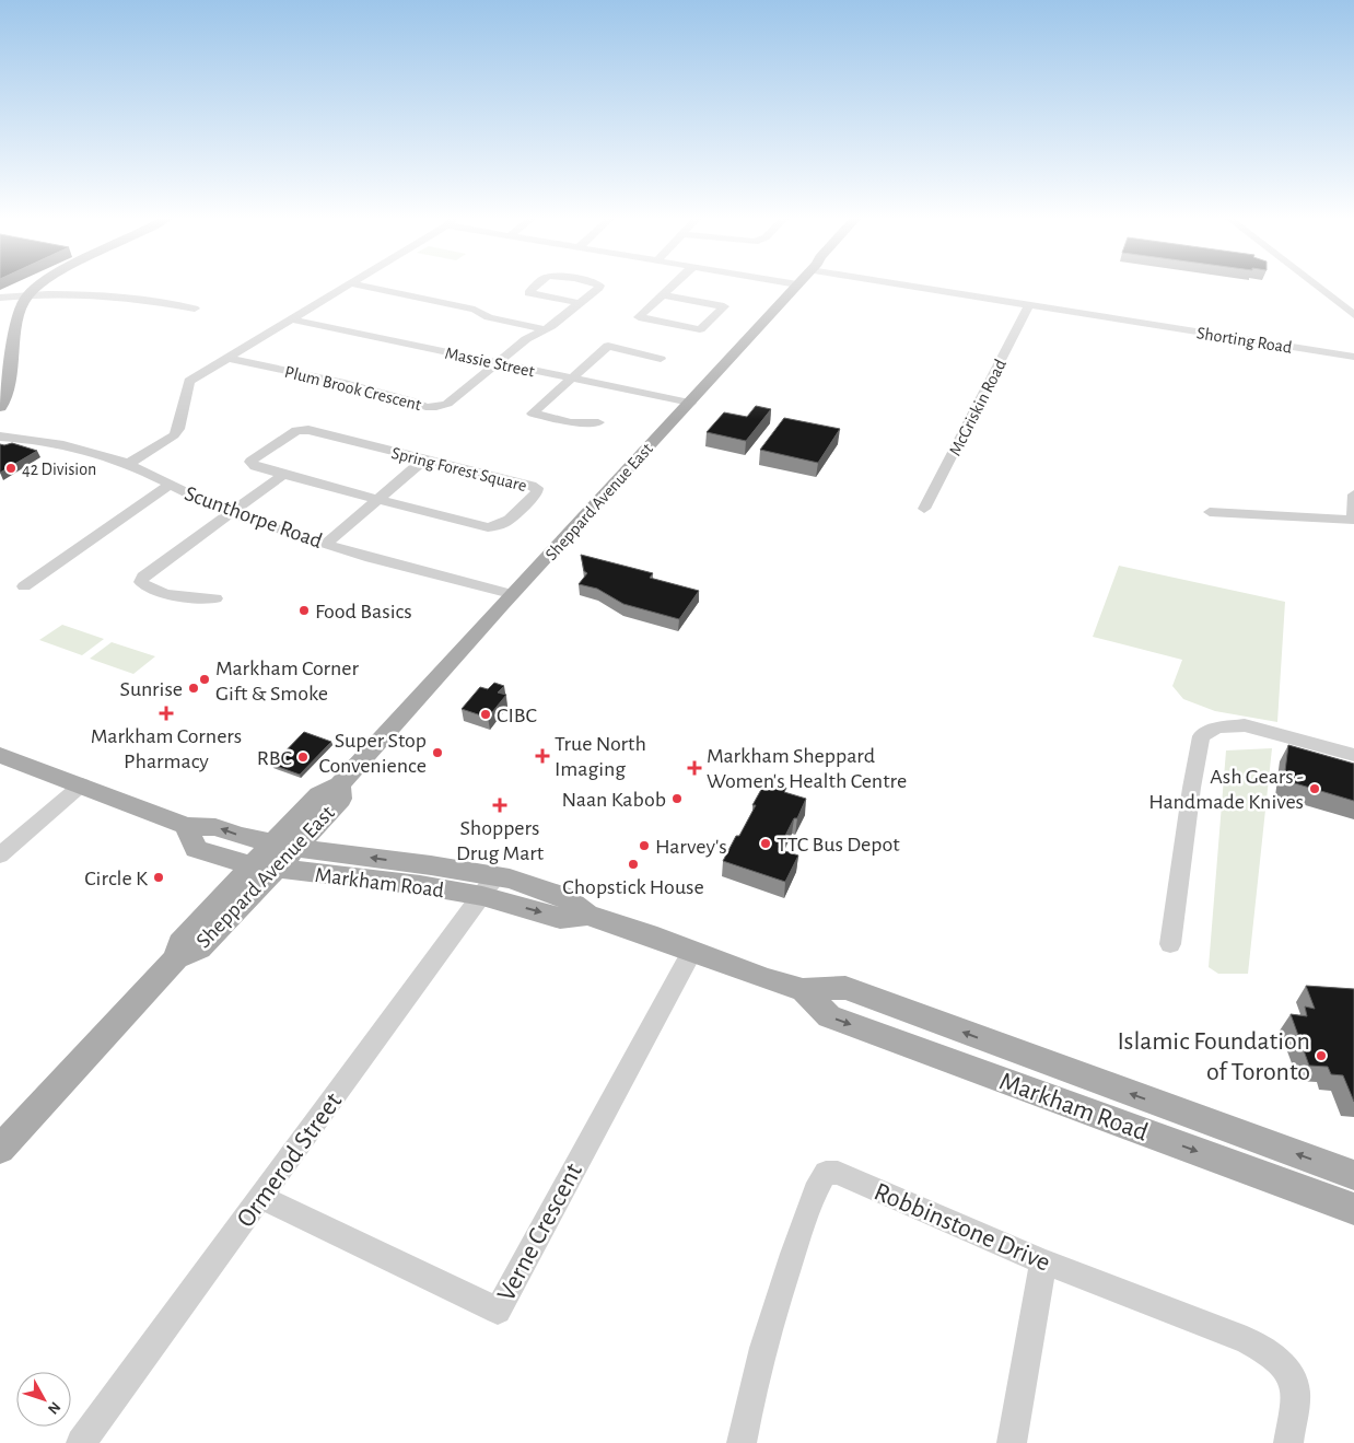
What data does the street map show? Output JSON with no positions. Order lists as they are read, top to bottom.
{
  "streets": {
    "main road": ["Sheppard Avenue East", "Markham Road"],
    "street": [
      "Shorting Road",
      "Massie Street",
      "Plum Brook Crescent",
      "McGriskin Road",
      "Spring Forest Square",
      "Scunthorpe Road",
      "Ormerod Street",
      "Robbinstone Drive",
      "Verne Crescent"
    ]
  },
  "crossings": [
    ["Shorting Road", "McGriskin Road"],
    ["Massie Street", "Plum Brook Crescent"],
    ["Massie Street", "Sheppard Avenue East"],
    ["Sheppard Avenue East", "Scunthorpe Road"],
    ["Sheppard Avenue East", "Markham Road"],
    ["Markham Road", "Ormerod Street"],
    ["Markham Road", "Verne Crescent"],
    ["Ormerod Street", "Verne Crescent"]
  ],
  "places": {
    "other": [
      "42 Division",
      "Food Basics",
      "Markham Corner Gift & Smoke",
      "Sunrise",
      "CIBC",
      "Super Stop Convenience",
      "RBC",
      "Ash Gears - Handmade Knives",
      "Naan Kabob",
      "TTC Bus Depot",
      "Harvey's",
      "Chopstick House",
      "Circle K",
      "Islamic Foundation of Toronto"
    ],
    "health": [
      "Markham Corners Pharmacy",
      "True North Imaging",
      "Markham Sheppard Women's Health Centre",
      "Shoppers Drug Mart"
    ]
  },
  "north": "bottom right"
}
